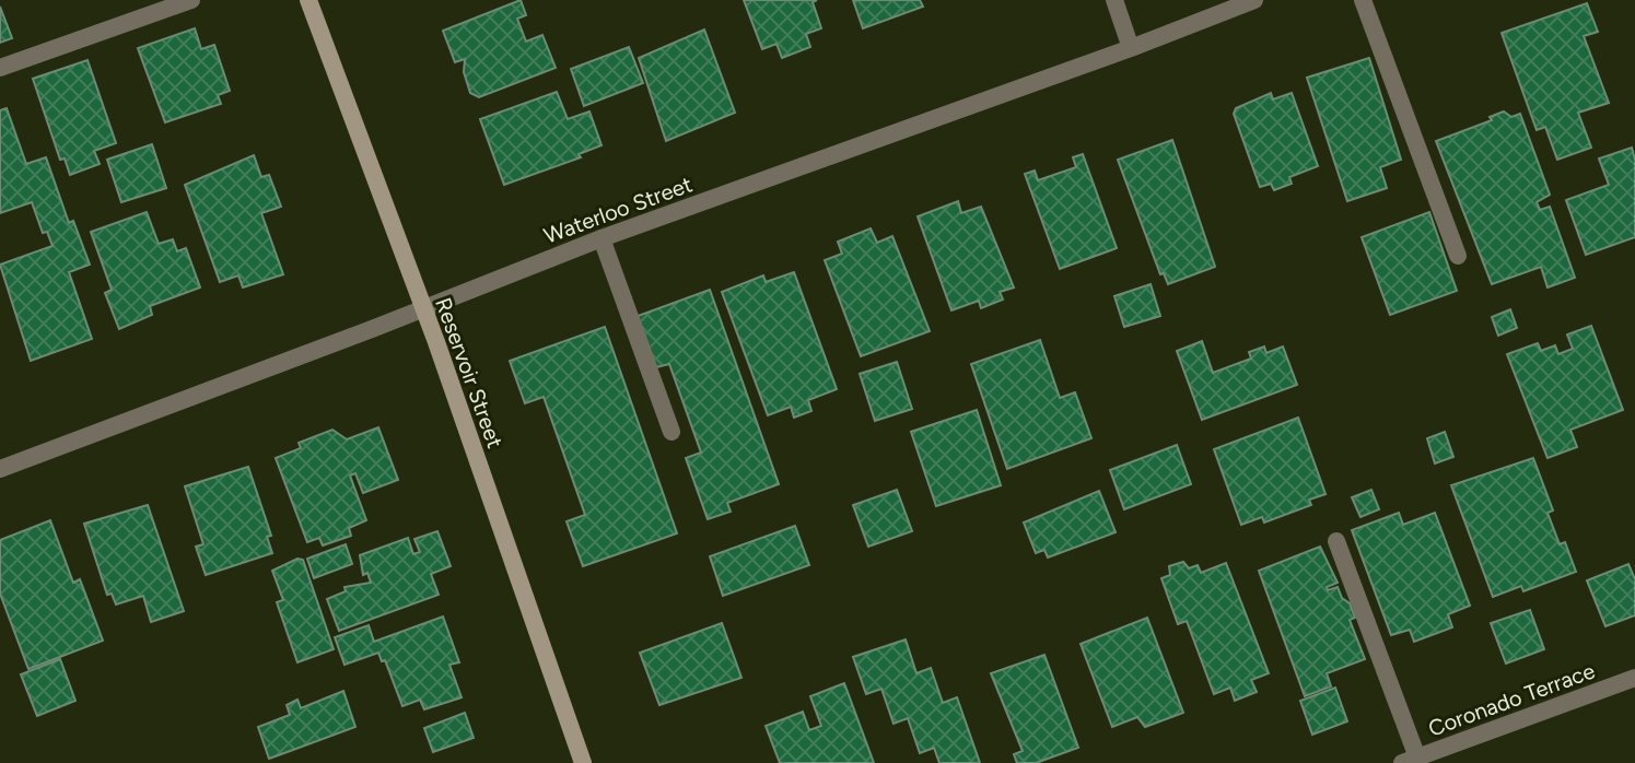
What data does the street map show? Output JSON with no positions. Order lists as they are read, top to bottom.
{
  "streets": {
    "street": ["Waterloo Street", "Reservoir Street", "Coronado Terrace"]
  },
  "crossings": [
    ["Waterloo Street", "Reservoir Street"]
  ]
}
